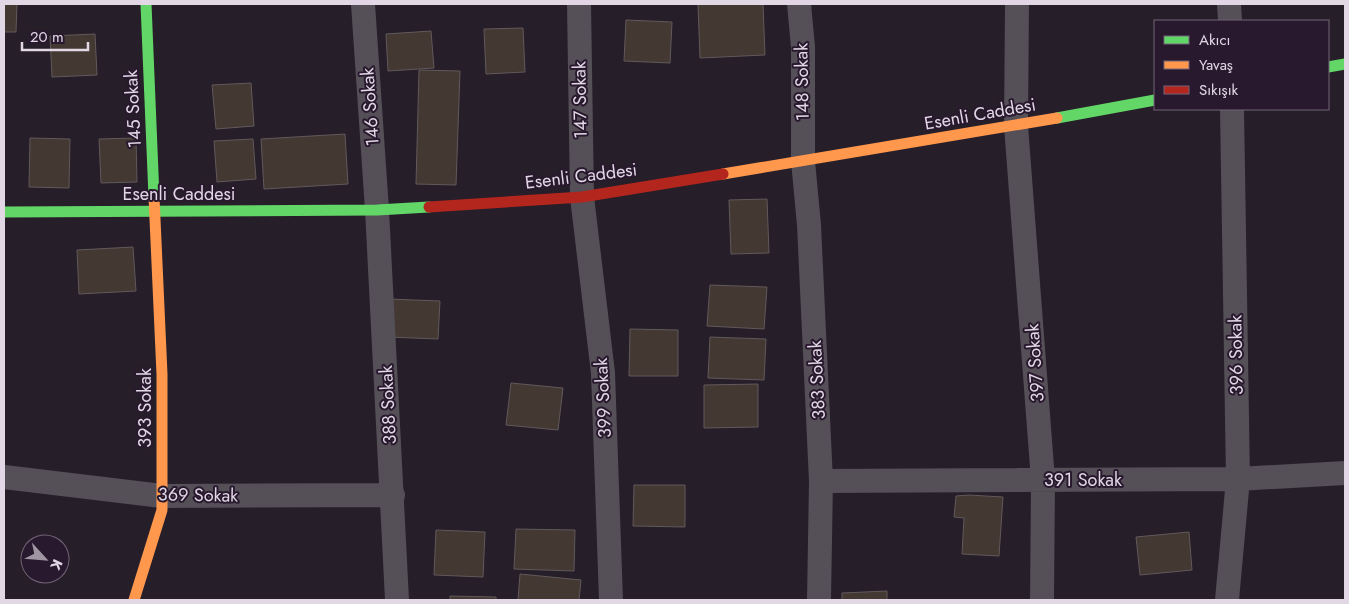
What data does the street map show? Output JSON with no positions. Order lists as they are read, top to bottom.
{
  "streets": {
    "street": [
      "148 Sokak",
      "147 Sokak",
      "146 Sokak",
      "145 Sokak",
      "Esenli Caddesi",
      "396 Sokak",
      "397 Sokak",
      "383 Sokak",
      "399 Sokak",
      "388 Sokak",
      "393 Sokak",
      "391 Sokak",
      "369 Sokak"
    ]
  },
  "crossings": [
    ["148 Sokak", "Esenli Caddesi"],
    ["148 Sokak", "383 Sokak"],
    ["147 Sokak", "Esenli Caddesi"],
    ["147 Sokak", "399 Sokak"],
    ["146 Sokak", "Esenli Caddesi"],
    ["146 Sokak", "388 Sokak"],
    ["145 Sokak", "Esenli Caddesi"],
    ["145 Sokak", "393 Sokak"],
    ["Esenli Caddesi", "397 Sokak"],
    ["Esenli Caddesi", "383 Sokak"],
    ["Esenli Caddesi", "399 Sokak"],
    ["Esenli Caddesi", "388 Sokak"],
    ["Esenli Caddesi", "393 Sokak"],
    ["396 Sokak", "391 Sokak"],
    ["397 Sokak", "391 Sokak"],
    ["383 Sokak", "391 Sokak"],
    ["388 Sokak", "369 Sokak"],
    ["393 Sokak", "369 Sokak"]
  ],
  "legend": ["Akıcı", "Yavaş", "Sıkışık"],
  "scale_bar": "20 m",
  "north": "bottom right"
}
